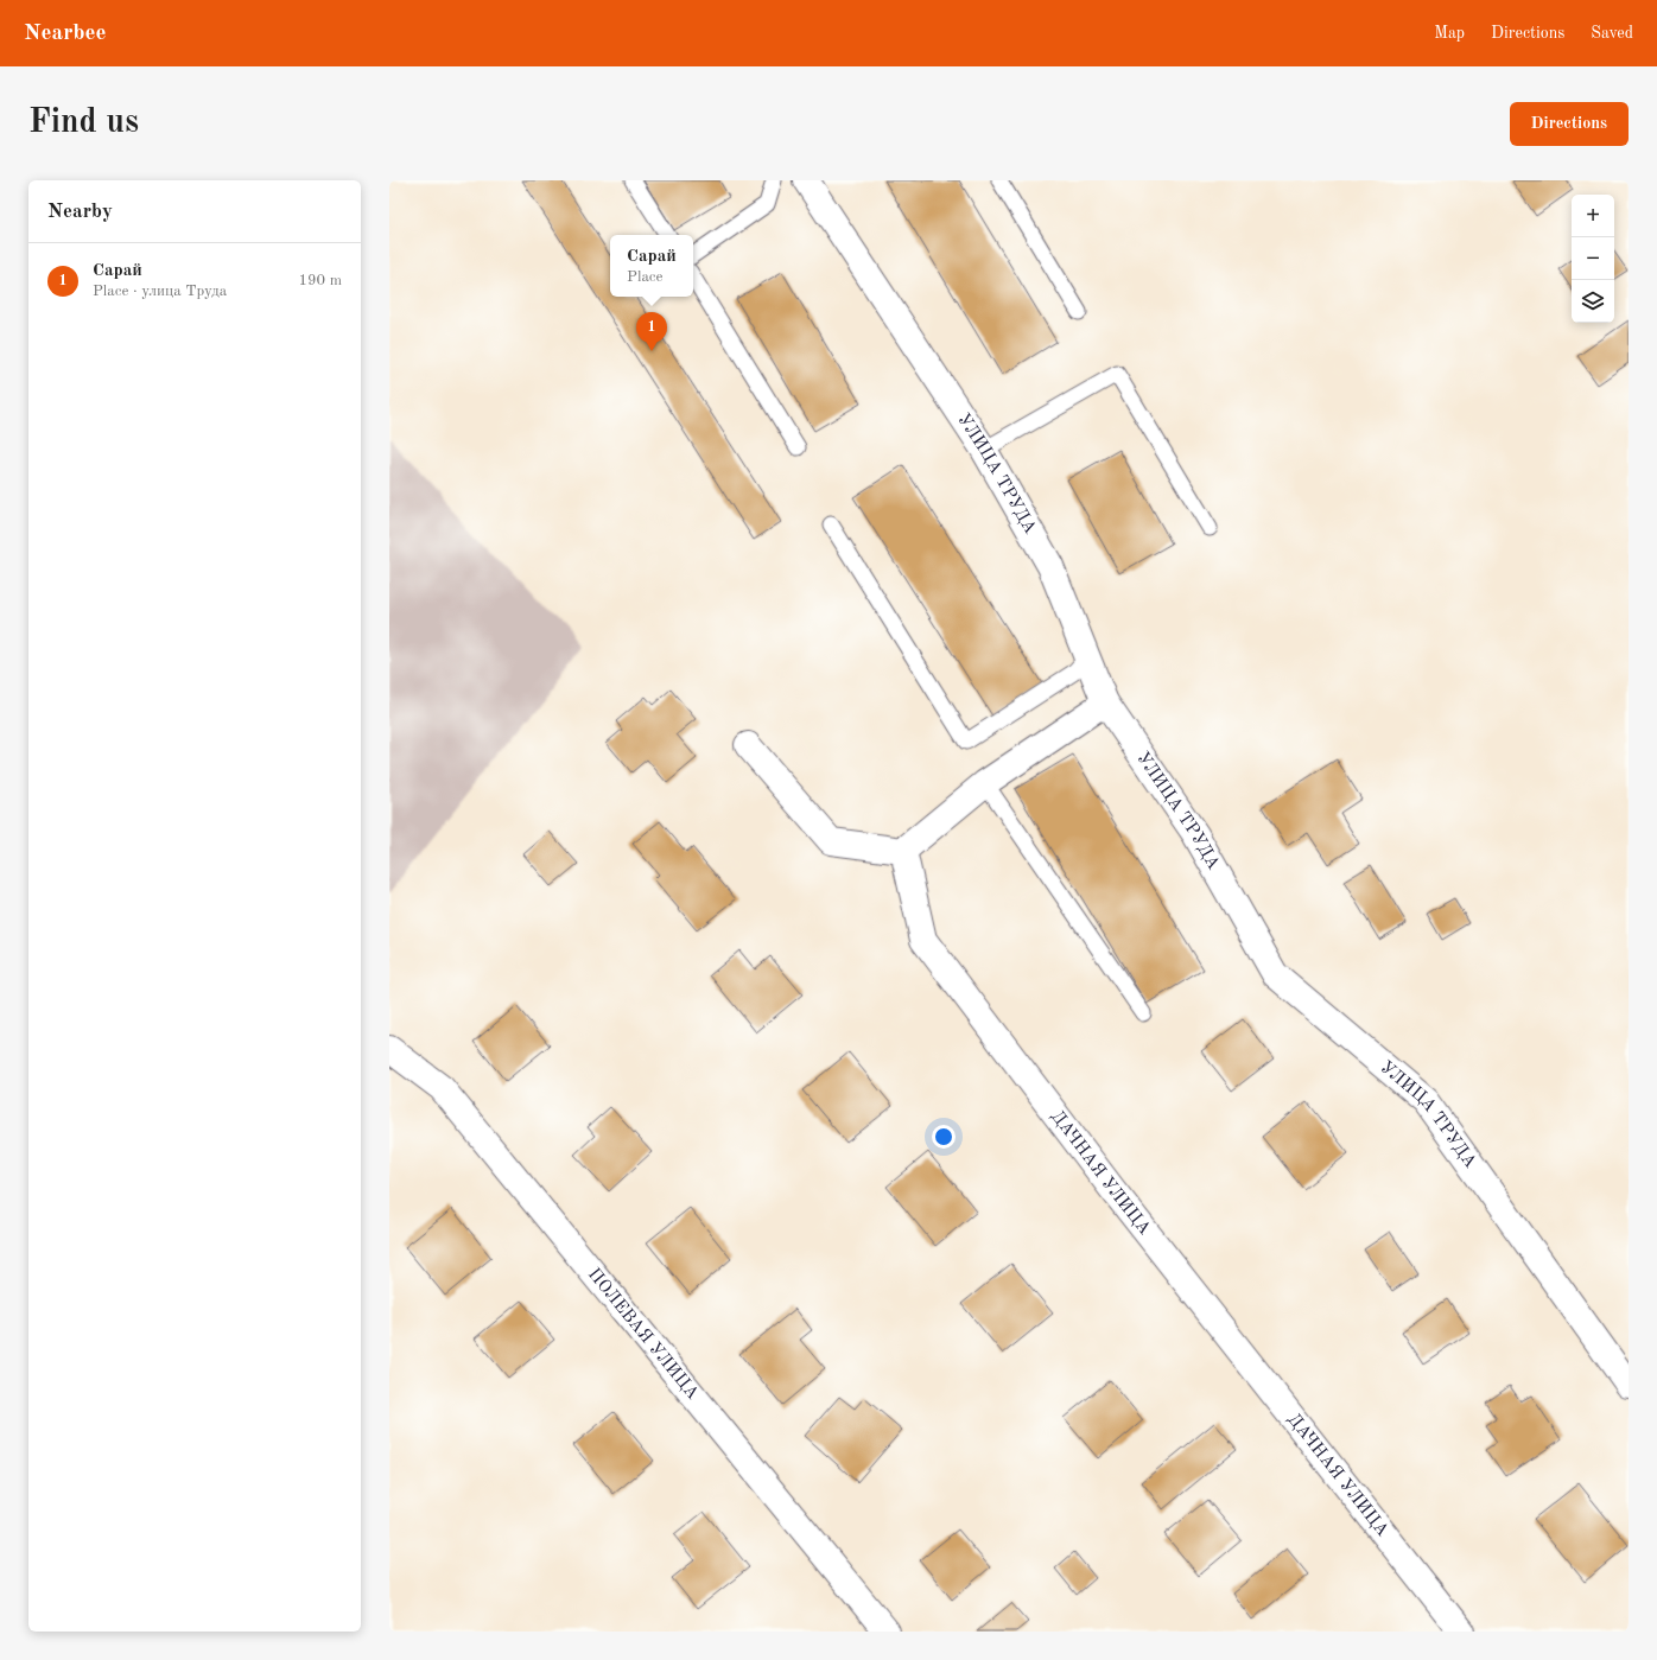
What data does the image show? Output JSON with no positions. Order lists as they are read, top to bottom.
{
  "streets": {
    "street": ["УЛИЦА ТРУДА", "ДАЧНАЯ УЛИЦА", "ПОЛЕВАЯ УЛИЦА"]
  },
  "page": {
    "header": "Nearbee",
    "nav": ["Map", "Directions", "Saved"],
    "buttons": "Directions",
    "title": "Find us",
    "heading": "Nearby",
    "map_buttons": ["+", "−"],
    "popup": ["Сарай", "Place"],
    "list": [
      {
        "mark": "1",
        "name": "Сарай",
        "note": "Place · улица Труда",
        "value": "190 m"
      }
    ],
    "pins": "1"
  }
}
